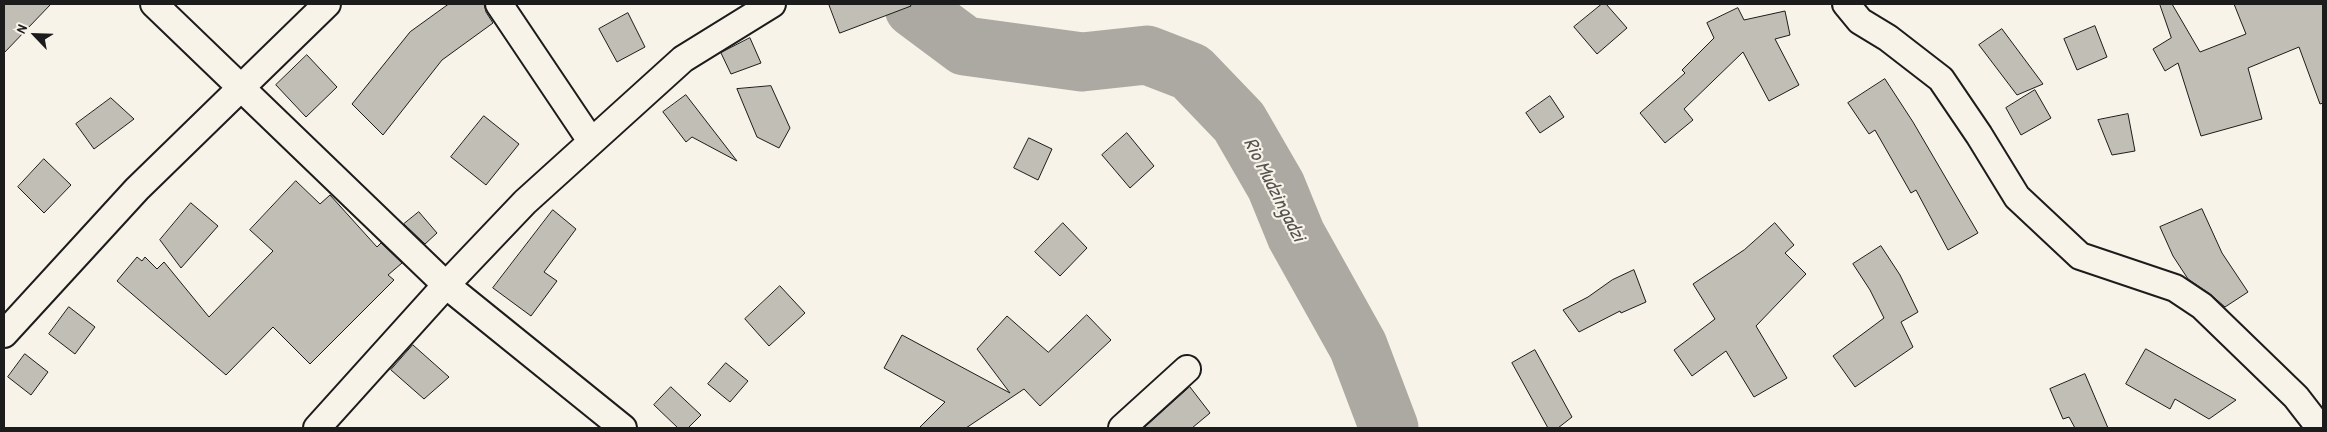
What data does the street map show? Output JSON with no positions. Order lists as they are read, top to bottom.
{
  "water": ["Rio Mudzingadzi"],
  "north": "top left"
}
